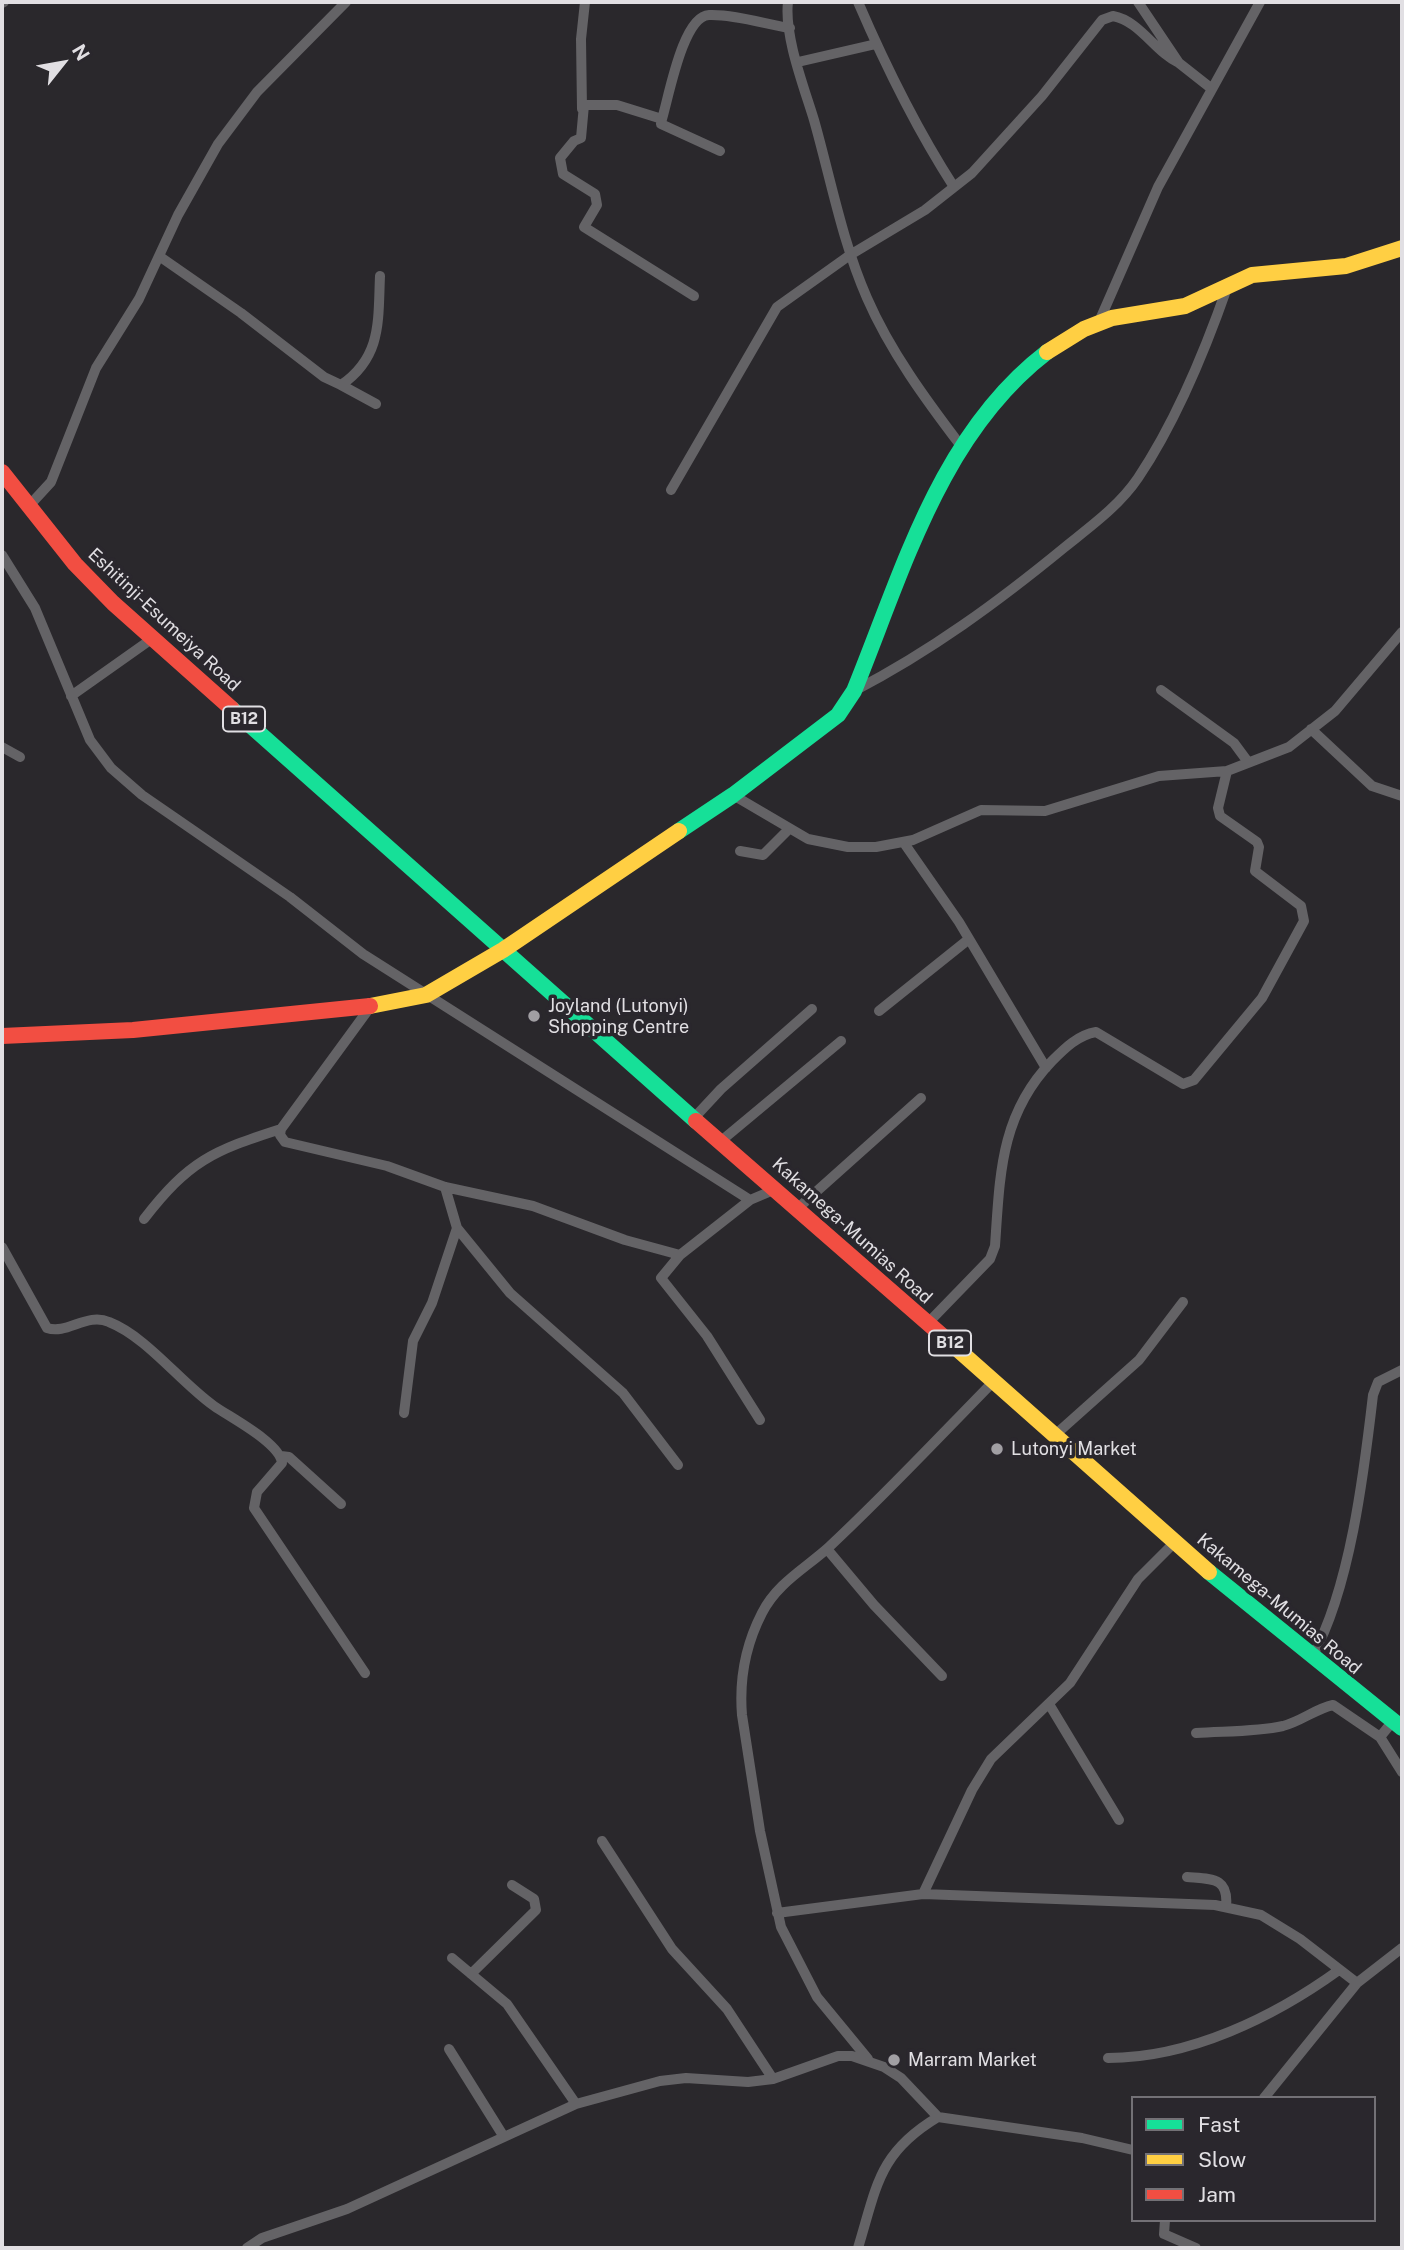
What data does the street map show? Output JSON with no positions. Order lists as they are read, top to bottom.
{
  "streets": {
    "main road": ["Eshitinji-Esumeiya Road", "B12", "Kakamega-Mumias Road"]
  },
  "crossings": [
    ["Eshitinji-Esumeiya Road", "Kakamega-Mumias Road"]
  ],
  "places": ["Joyland (Lutonyi) Shopping Centre", "Lutonyi Market", "Marram Market"],
  "legend": ["Fast", "Slow", "Jam"],
  "north": "top right"
}
